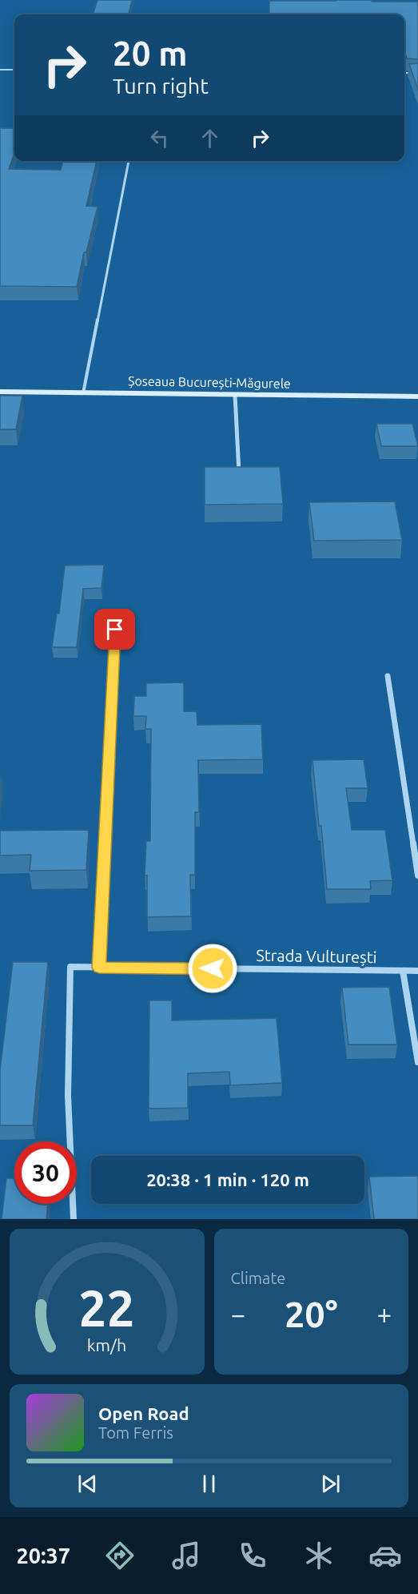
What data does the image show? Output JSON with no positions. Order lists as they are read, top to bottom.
{
  "streets": {
    "main road": ["Șoseaua București-Măgurele"],
    "street": ["Strada Vulturești"]
  },
  "page": {
    "turn": ["20 m", "Turn right"],
    "limit": "30",
    "trip": "20:38 · 1 min · 120 m",
    "tile": "Climate",
    "heat": ["−", "20°", "+"],
    "song": ["Open Road", "Tom Ferris"],
    "tabs": "20:37",
    "gauge": ["22", "km/h"]
  }
}
